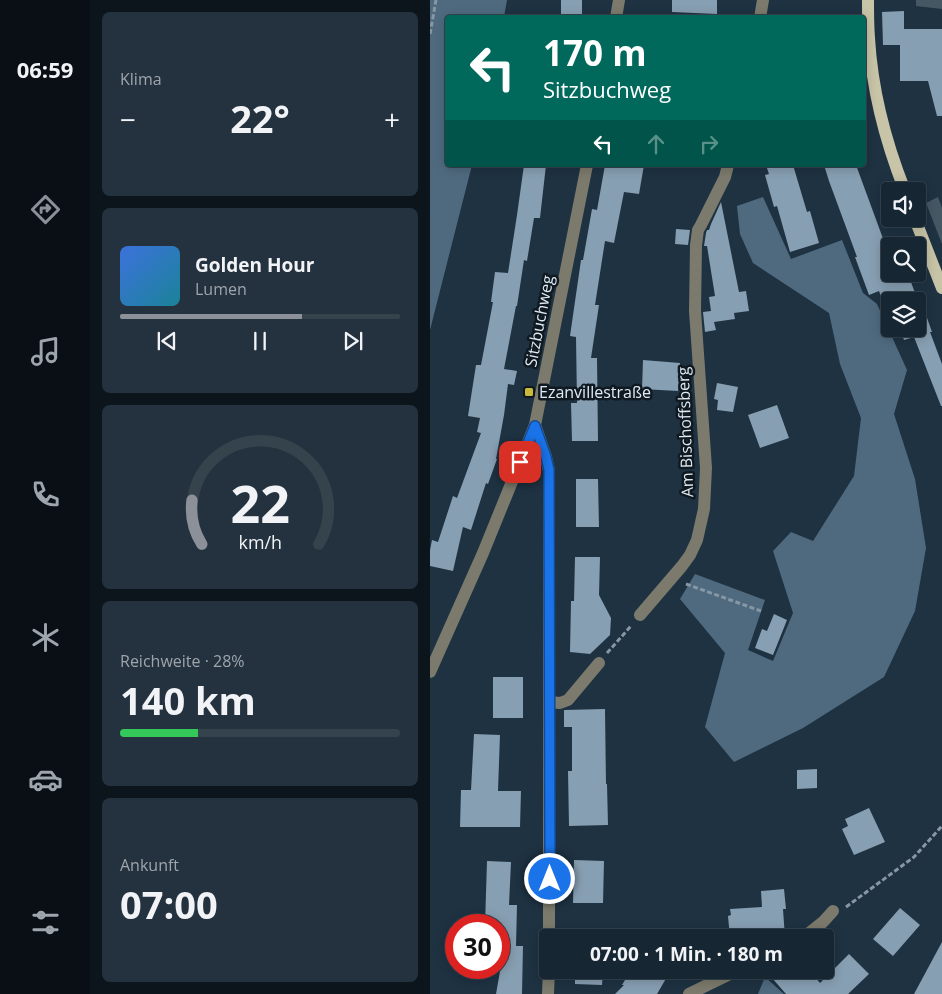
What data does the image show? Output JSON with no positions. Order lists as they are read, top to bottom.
{
  "streets": {
    "street": ["Sitzbuchweg", "Am Bischoffsberg"]
  },
  "places": {
    "transit": ["Ezanvillestraße"]
  },
  "page": {
    "tabs": "06:59",
    "tile": [
      "Klima",
      ["Reichweite · 28%", "140 km"],
      ["Ankunft", "07:00"]
    ],
    "turn": ["170 m", "Sitzbuchweg"],
    "heat": ["−", "22°", "+"],
    "song": ["Golden Hour", "Lumen"],
    "limit": "30",
    "trip": "07:00 · 1 Min. · 180 m",
    "gauge": ["22", "km/h"]
  }
}
